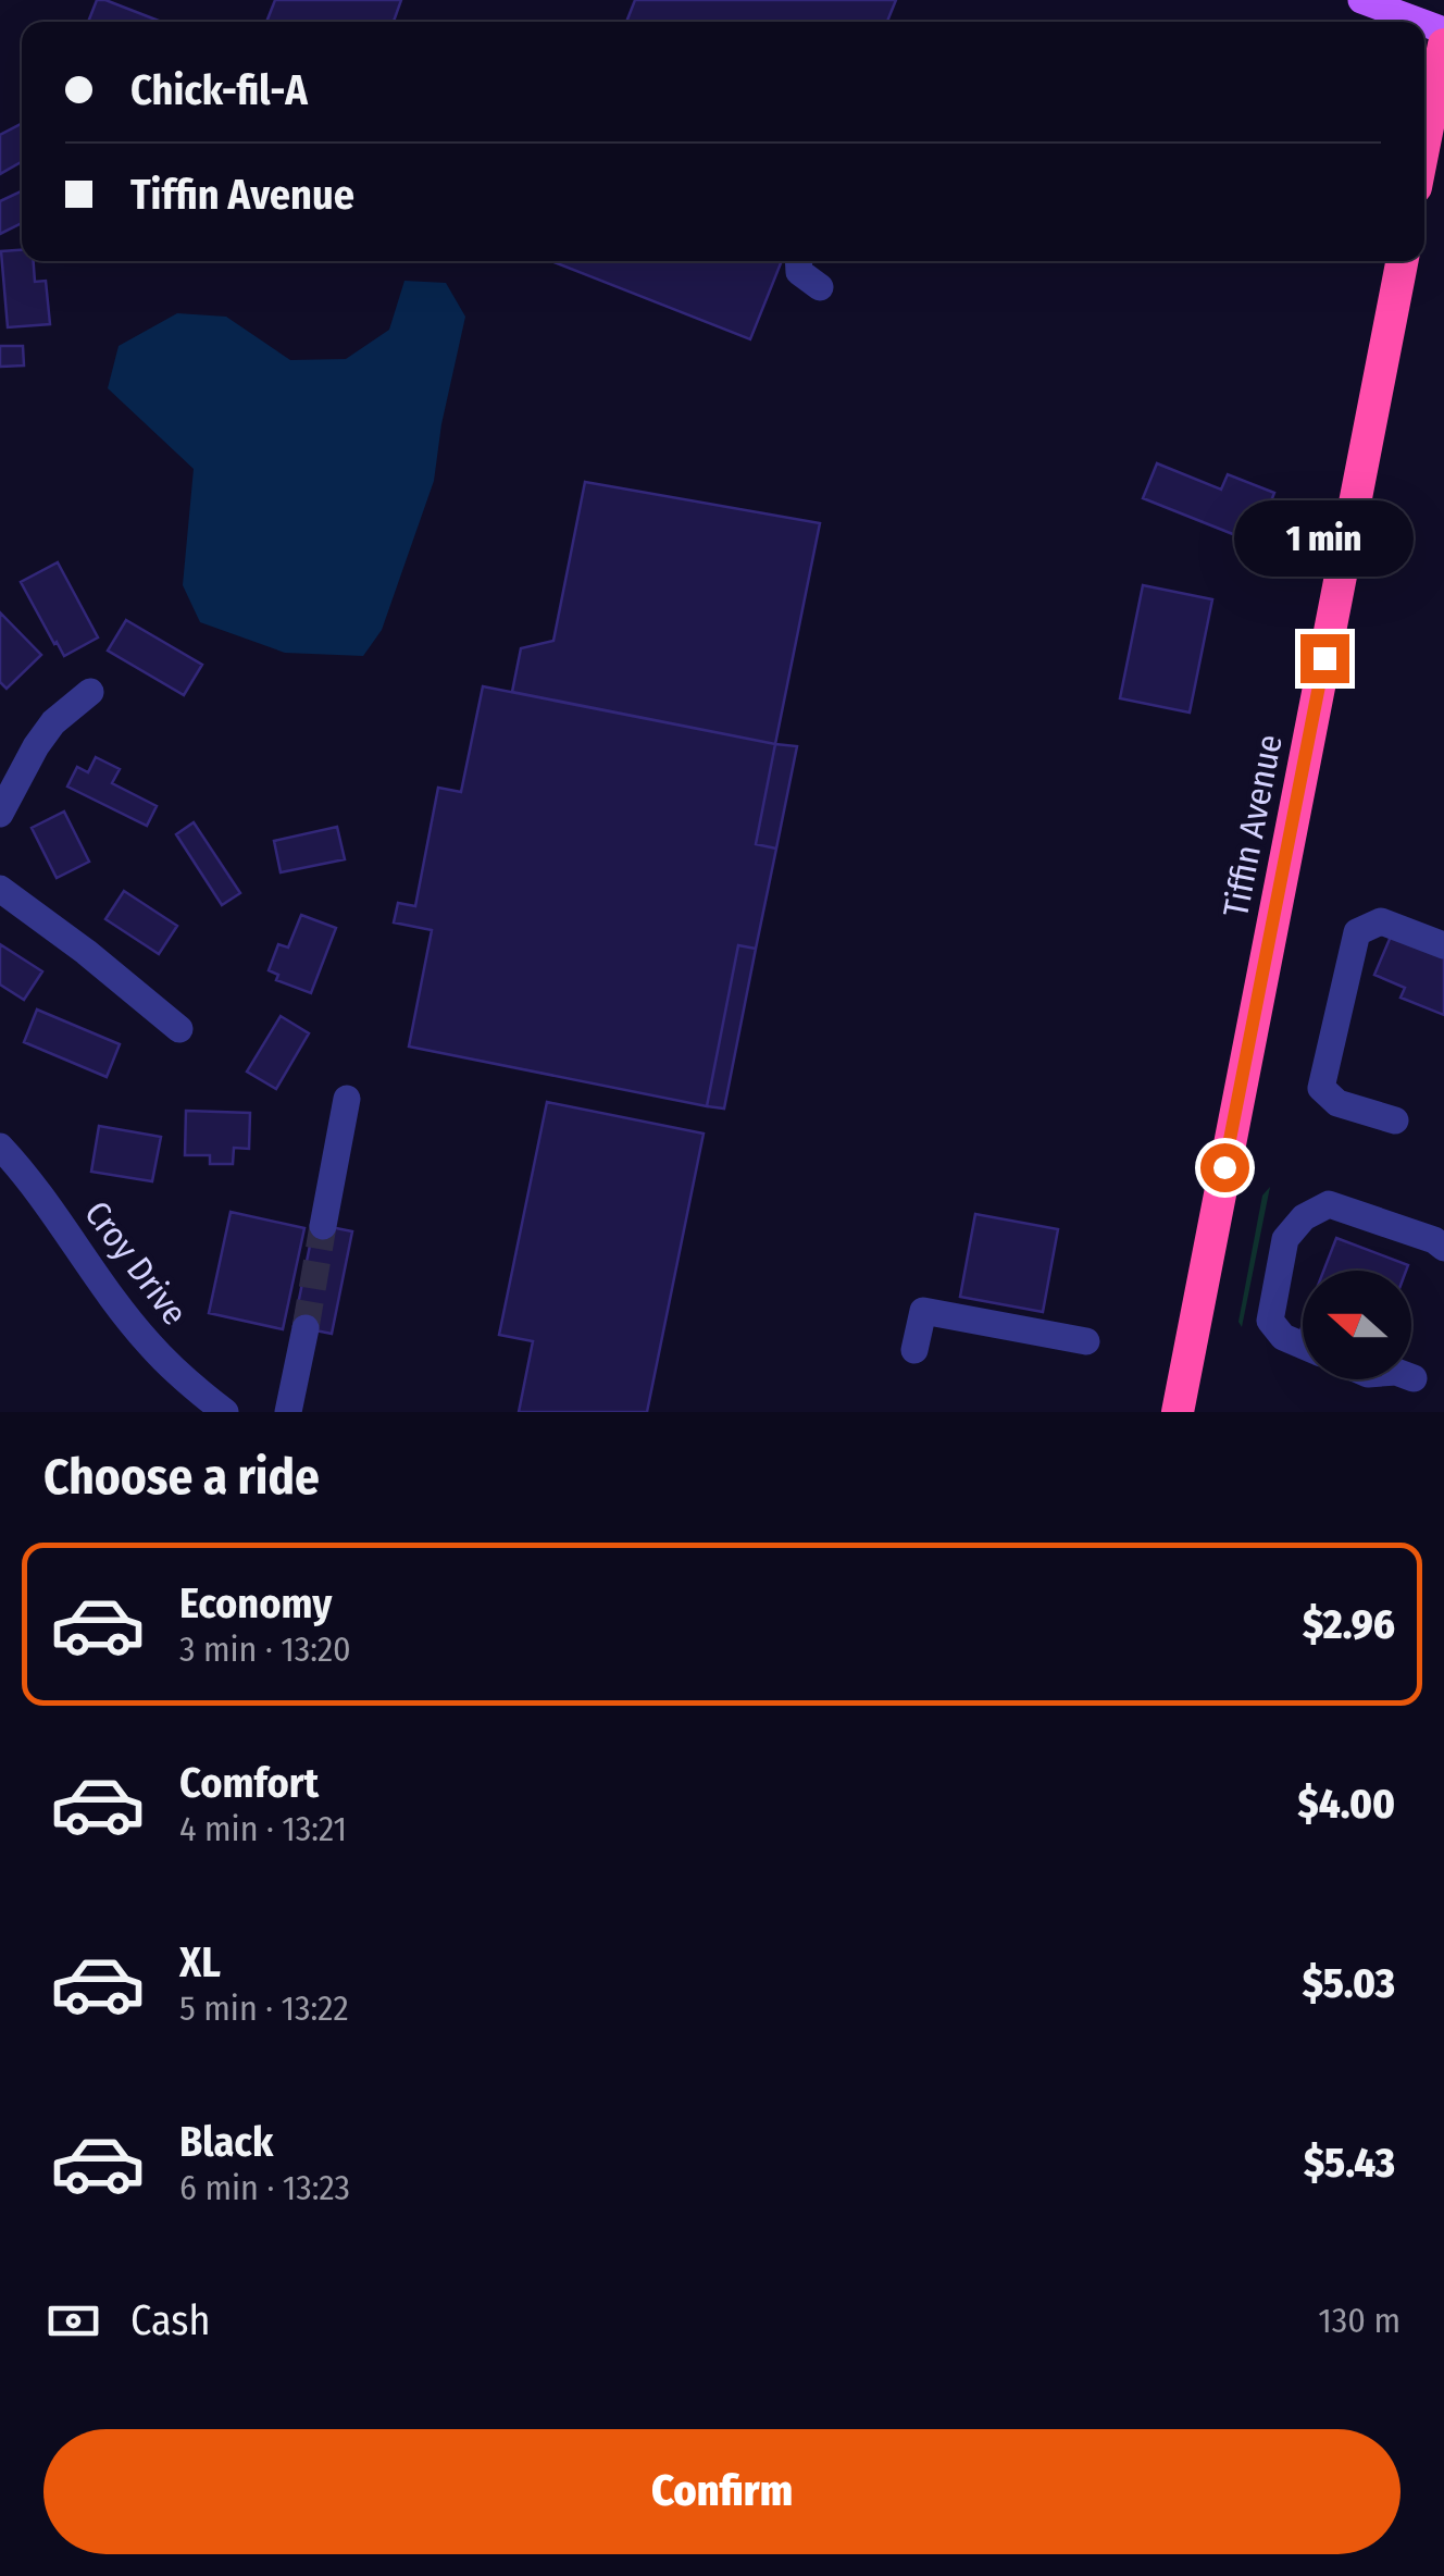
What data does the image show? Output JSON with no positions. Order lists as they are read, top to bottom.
{
  "streets": {
    "highway": ["Tiffin Avenue"],
    "street": ["Croy Drive"]
  },
  "north": "left",
  "page": {
    "banner": ["Chick-fil-A", "Tiffin Avenue"],
    "bubble": "1 min",
    "heading": "Choose a ride",
    "list": [
      {
        "name": "Economy",
        "note": "3 min · 13:20",
        "value": "$2.96"
      },
      {
        "name": "Comfort",
        "note": "4 min · 13:21",
        "value": "$4.00"
      },
      {
        "name": "XL",
        "note": "5 min · 13:22",
        "value": "$5.03"
      },
      {
        "name": "Black",
        "note": "6 min · 13:23",
        "value": "$5.43"
      }
    ],
    "pay": ["Cash", "130 m"],
    "buttons": "Confirm"
  }
}
